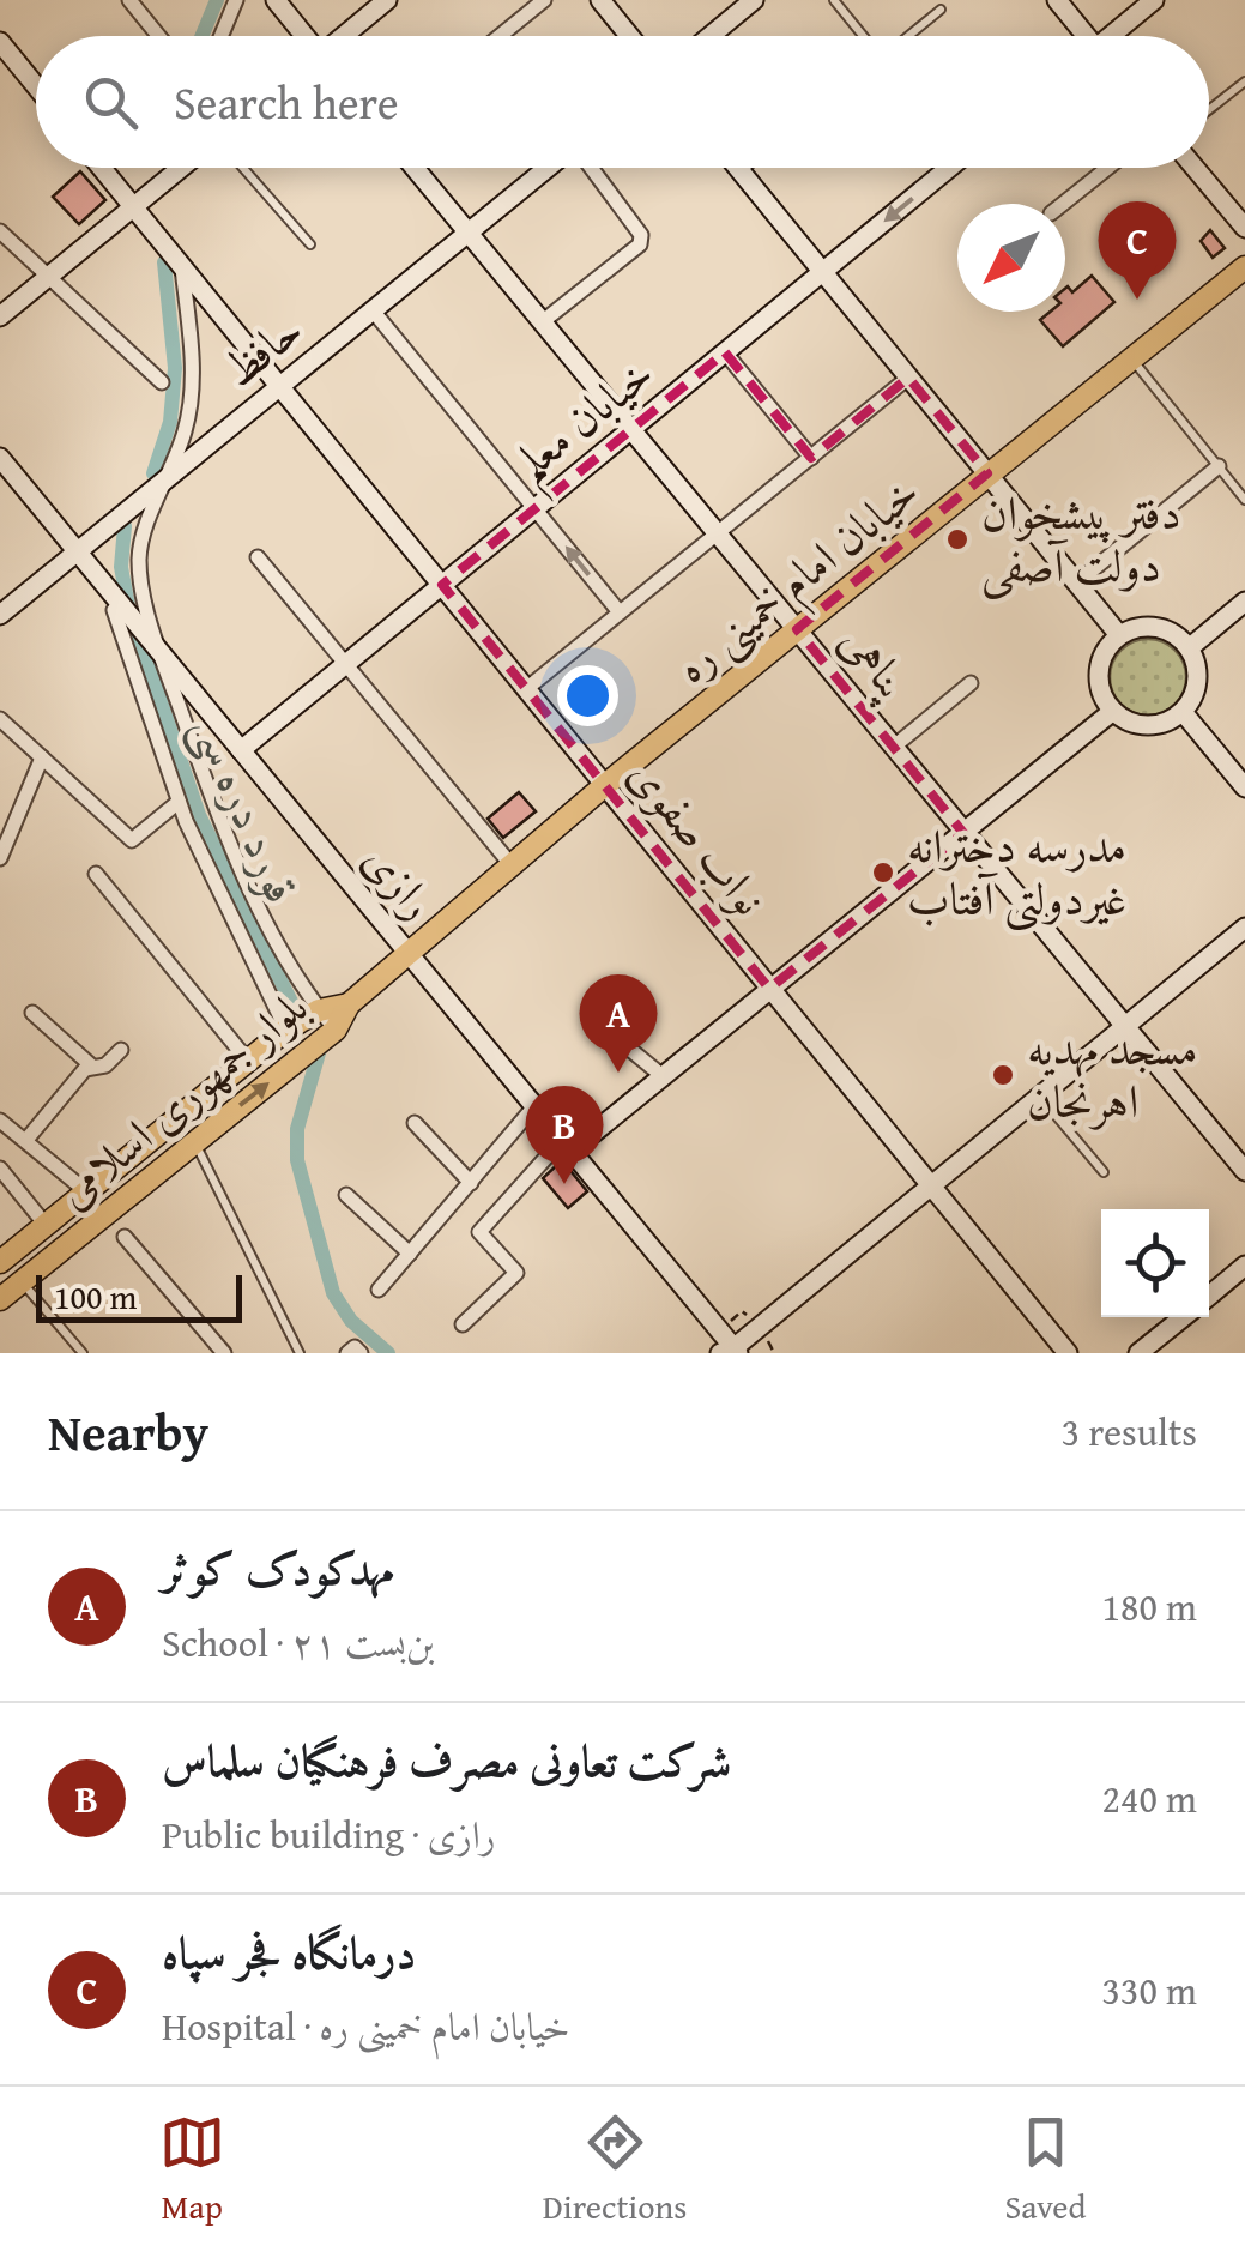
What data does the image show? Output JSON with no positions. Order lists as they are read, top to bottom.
{
  "streets": {
    "main road": ["خیابان امام خمینی ره", "بلوار جمهوری اسلامی"],
    "street": [
      "حافظ",
      "خیابان معلم",
      "پناهی",
      "نواب صفوی",
      "رازی"
    ]
  },
  "crossings": [
    ["حافظ", "پناهی"],
    ["حافظ", "نواب صفوی"],
    ["حافظ", "رازی"],
    ["خیابان معلم", "پناهی"],
    ["خیابان معلم", "نواب صفوی"],
    ["خیابان معلم", "رازی"],
    ["خیابان امام خمینی ره", "پناهی"],
    ["خیابان امام خمینی ره", "نواب صفوی"],
    ["خیابان امام خمینی ره", "رازی"],
    ["خیابان امام خمینی ره", "بلوار جمهوری اسلامی"]
  ],
  "water": ["قورد دره سی"],
  "places": ["دفتر پیشخوان دولت آصفی", "مدرسه دخترانه غیردولتی آفتاب", "مسجد مهدیه اهرنجان"],
  "scale_bar": "100 m",
  "north": "bottom left",
  "page": {
    "search": "Search here",
    "pins": ["C", "A", "B"],
    "scale": "100 m",
    "heading": ["Nearby", "3 results"],
    "list": [
      {
        "mark": "A",
        "name": "مهدکودک کوثر",
        "note": "School · بن‌بست ۲۱",
        "value": "180 m"
      },
      {
        "mark": "B",
        "name": "شرکت تعاونی مصرف فرهنگیان سلماس",
        "note": "Public building · رازی",
        "value": "240 m"
      },
      {
        "mark": "C",
        "name": "درمانگاه فجر سپاه",
        "note": "Hospital · خیابان امام خمینی ره",
        "value": "330 m"
      }
    ],
    "nav": ["Map", "Directions", "Saved"]
  }
}
